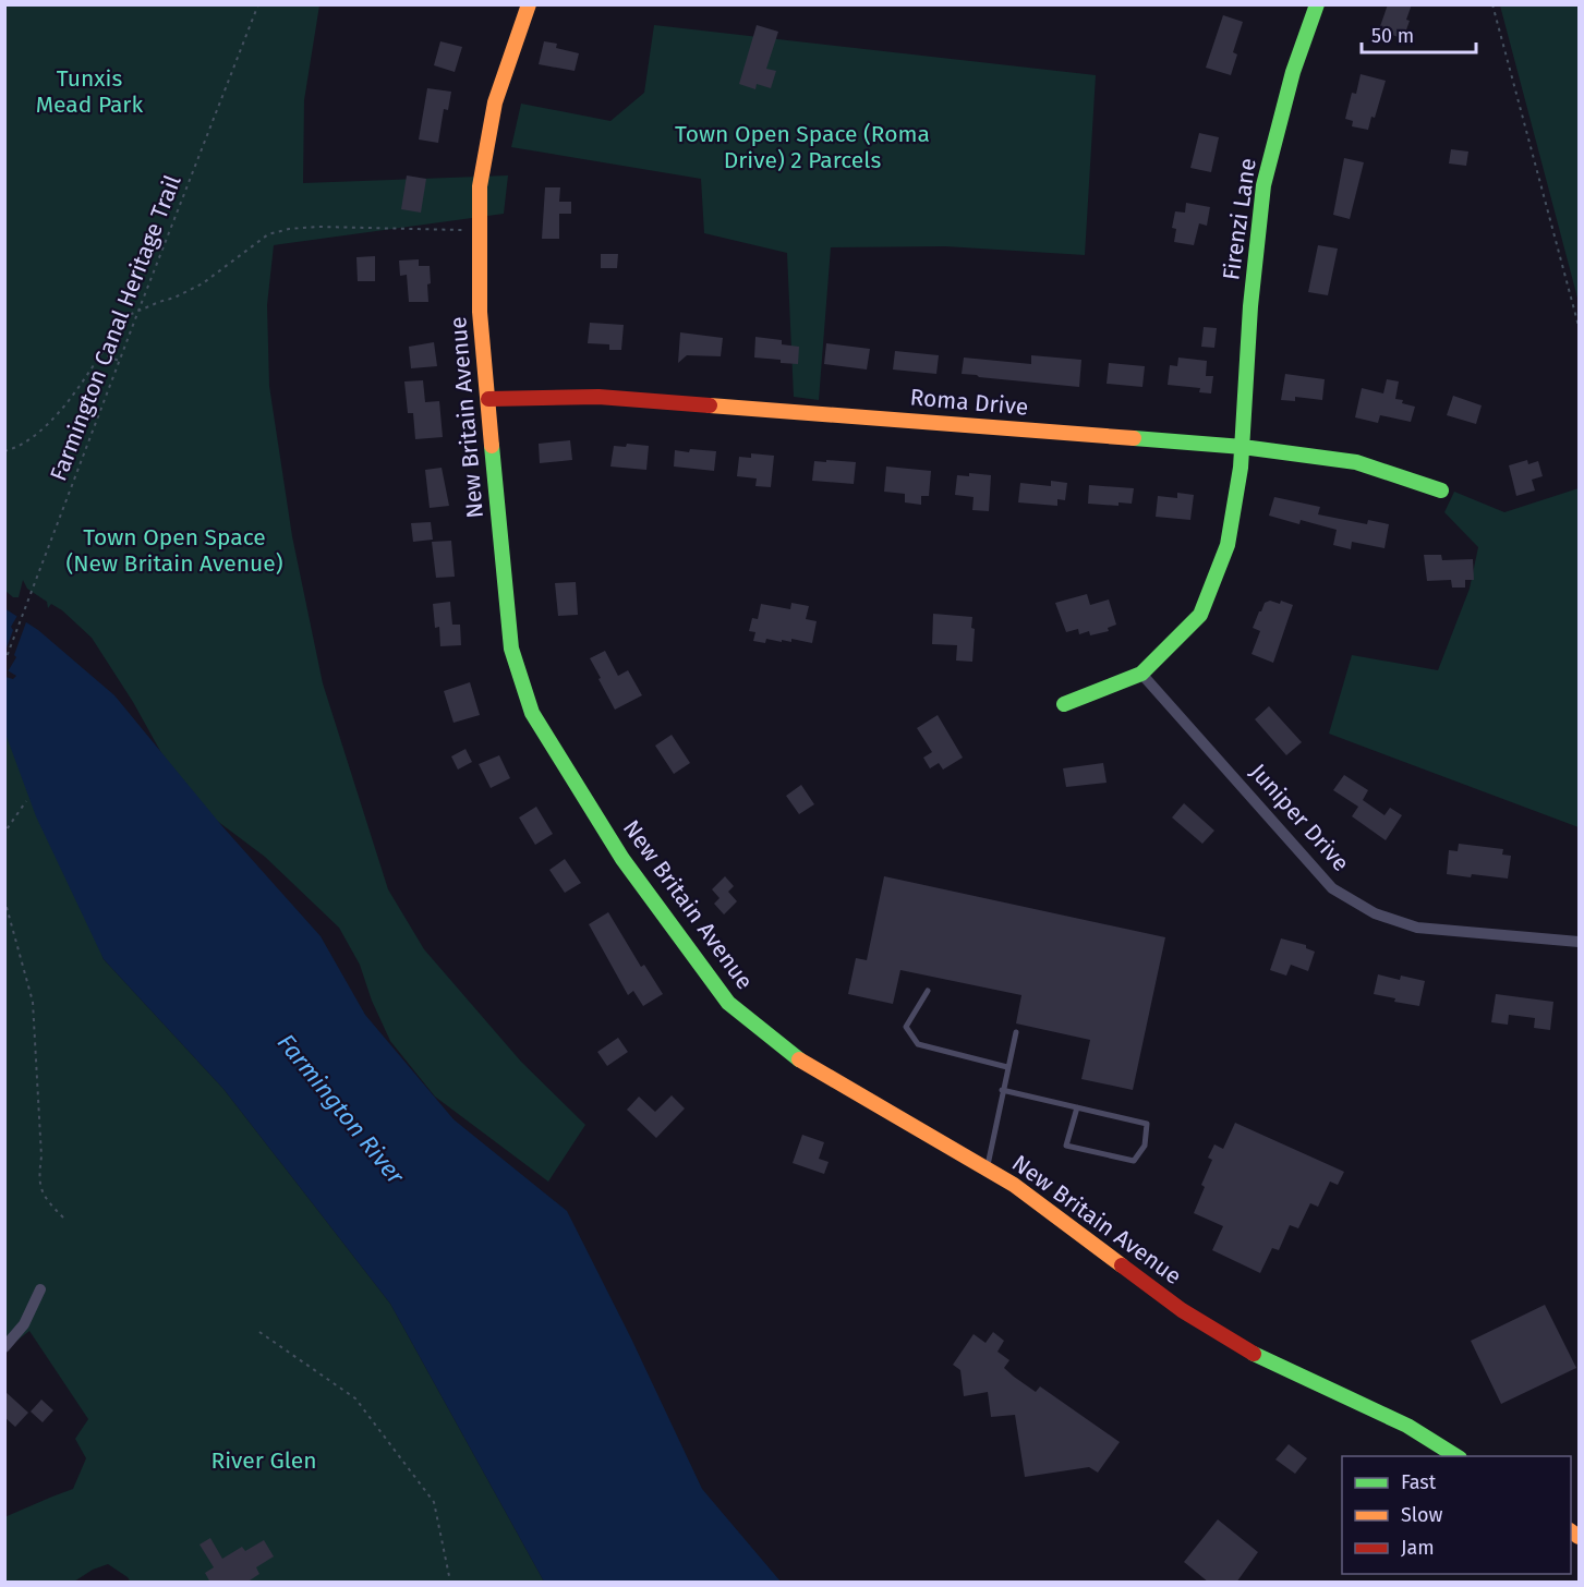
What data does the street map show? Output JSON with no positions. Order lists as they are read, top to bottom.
{
  "streets": {
    "street": [
      "Firenzi Lane",
      "Roma Drive",
      "New Britain Avenue",
      "Juniper Drive"
    ],
    "path": ["Farmington Canal Heritage Trail"]
  },
  "crossings": [
    ["Firenzi Lane", "Roma Drive"],
    ["Firenzi Lane", "Juniper Drive"],
    ["Roma Drive", "New Britain Avenue"]
  ],
  "water": ["Farmington River"],
  "parks": [
    "Tunxis Mead Park",
    "Town Open Space (Roma Drive) 2 Parcels",
    "Town Open Space (New Britain Avenue)",
    "River Glen"
  ],
  "legend": ["Fast", "Slow", "Jam"],
  "scale_bar": "50 m"
}
